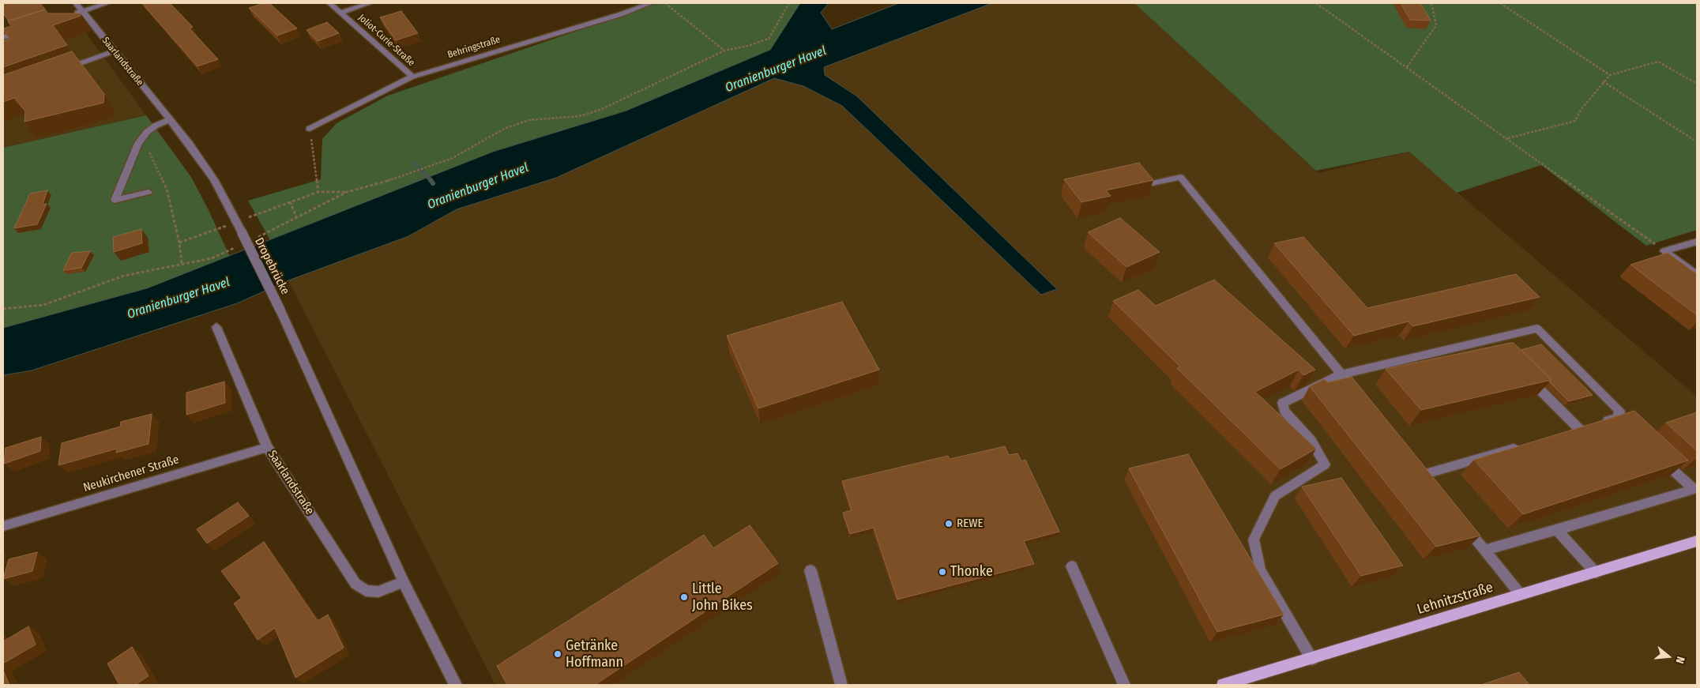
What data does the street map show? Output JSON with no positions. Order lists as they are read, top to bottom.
{
  "streets": {
    "main road": ["Lehnitzstraße"],
    "street": [
      "Joliot-Curie-Straße",
      "Behringstraße",
      "Saarlandstraße",
      "Dropebrücke",
      "Neukirchener Straße"
    ]
  },
  "crossings": [
    ["Joliot-Curie-Straße", "Behringstraße"],
    ["Saarlandstraße", "Dropebrücke"],
    ["Saarlandstraße", "Neukirchener Straße"]
  ],
  "water": ["Oranienburger Havel"],
  "places": [
    "REWE",
    "Thonke",
    "Little John Bikes",
    "Getränke Hoffmann"
  ],
  "north": "right"
}
